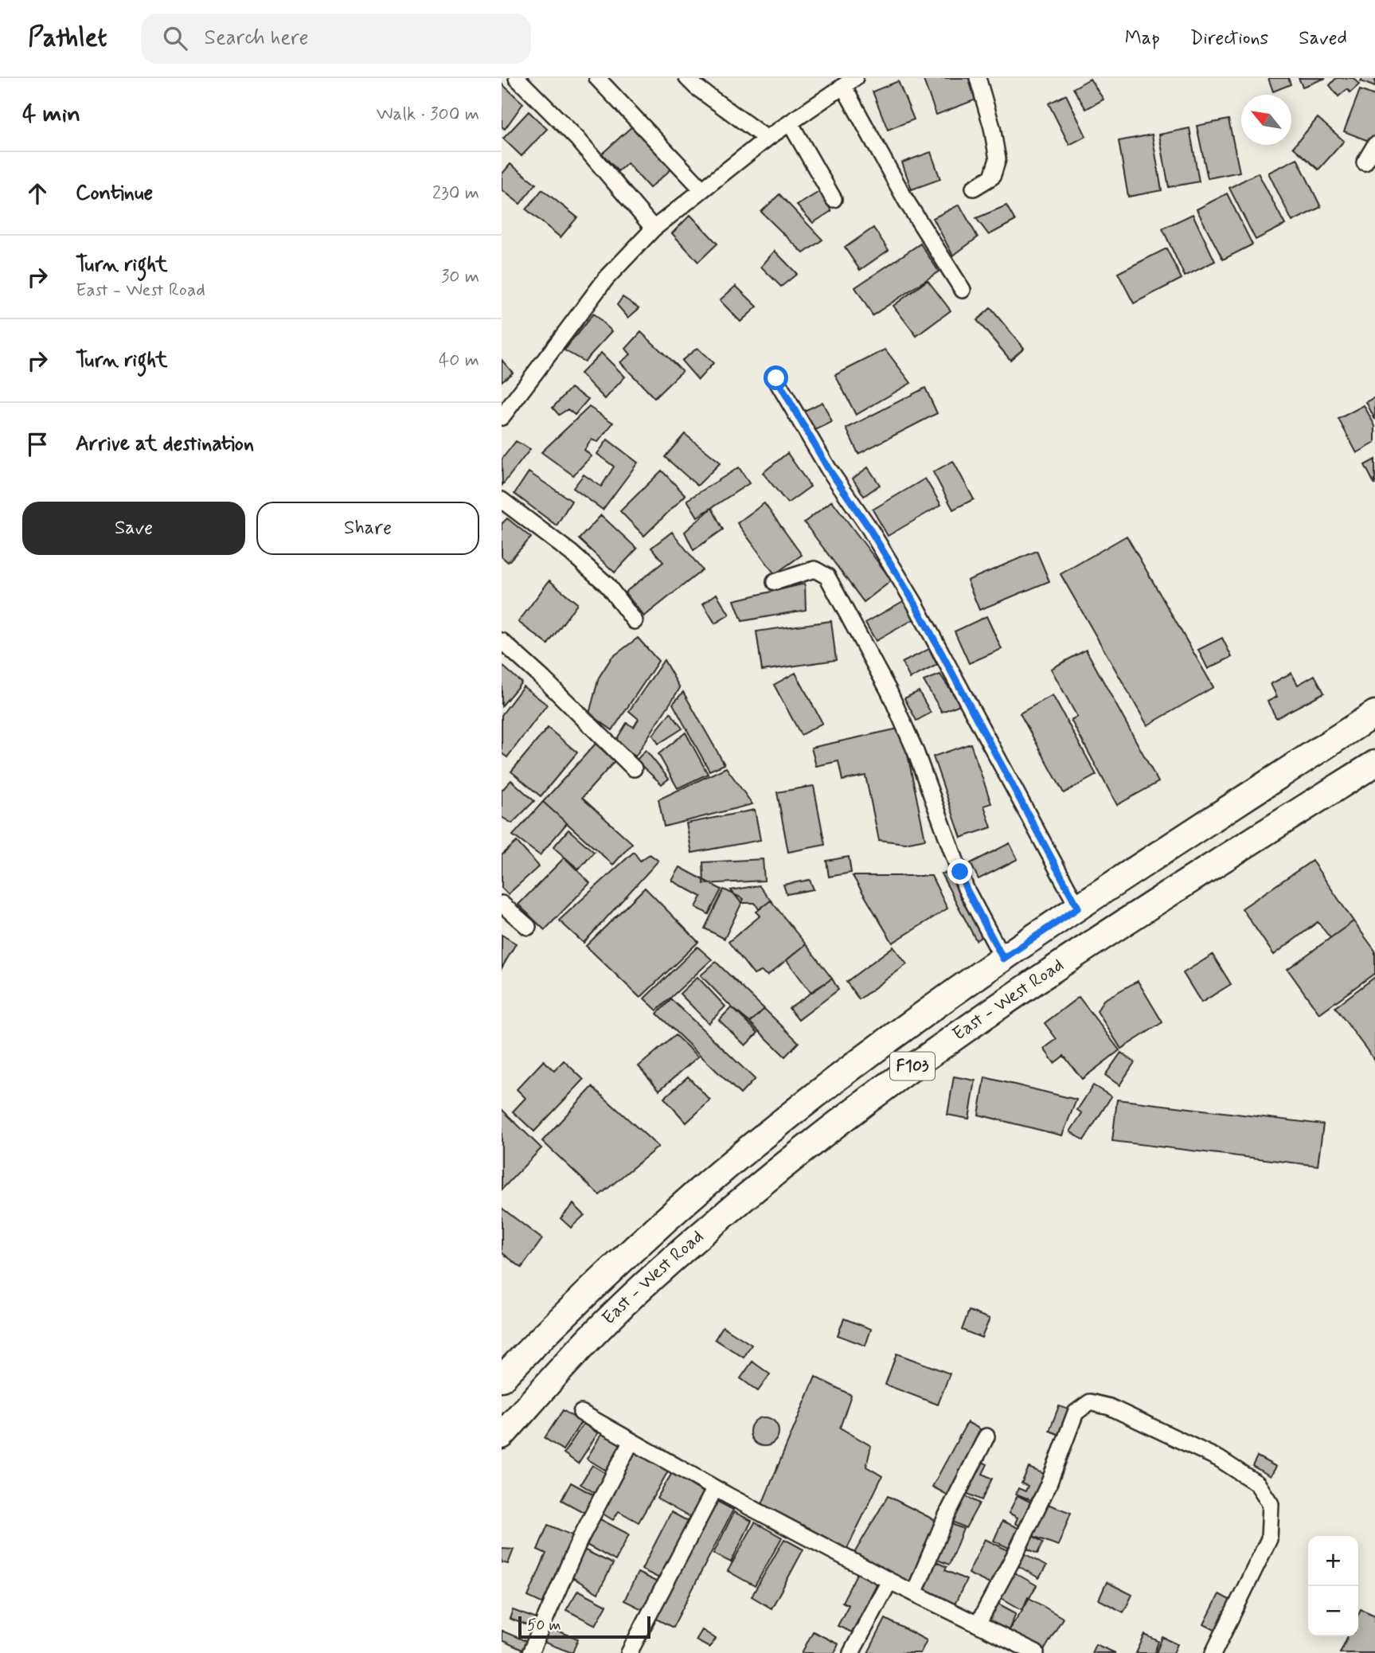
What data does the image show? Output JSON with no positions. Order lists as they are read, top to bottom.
{
  "streets": {
    "main road": ["East - West Road", "F103"]
  },
  "scale_bar": "50 m",
  "north": "top left",
  "page": {
    "header": "Pathlet",
    "search": "Search here",
    "nav": ["Map", "Directions", "Saved"],
    "heading": ["4 min", "Walk · 300 m"],
    "list": [
      ["Continue", "230 m"],
      ["Turn right", "East - West Road", "30 m"],
      ["Turn right", "40 m"],
      "Arrive at destination"
    ],
    "buttons": ["Save", "Share"],
    "map_buttons": ["+", "−"],
    "scale": "50 m"
  }
}
